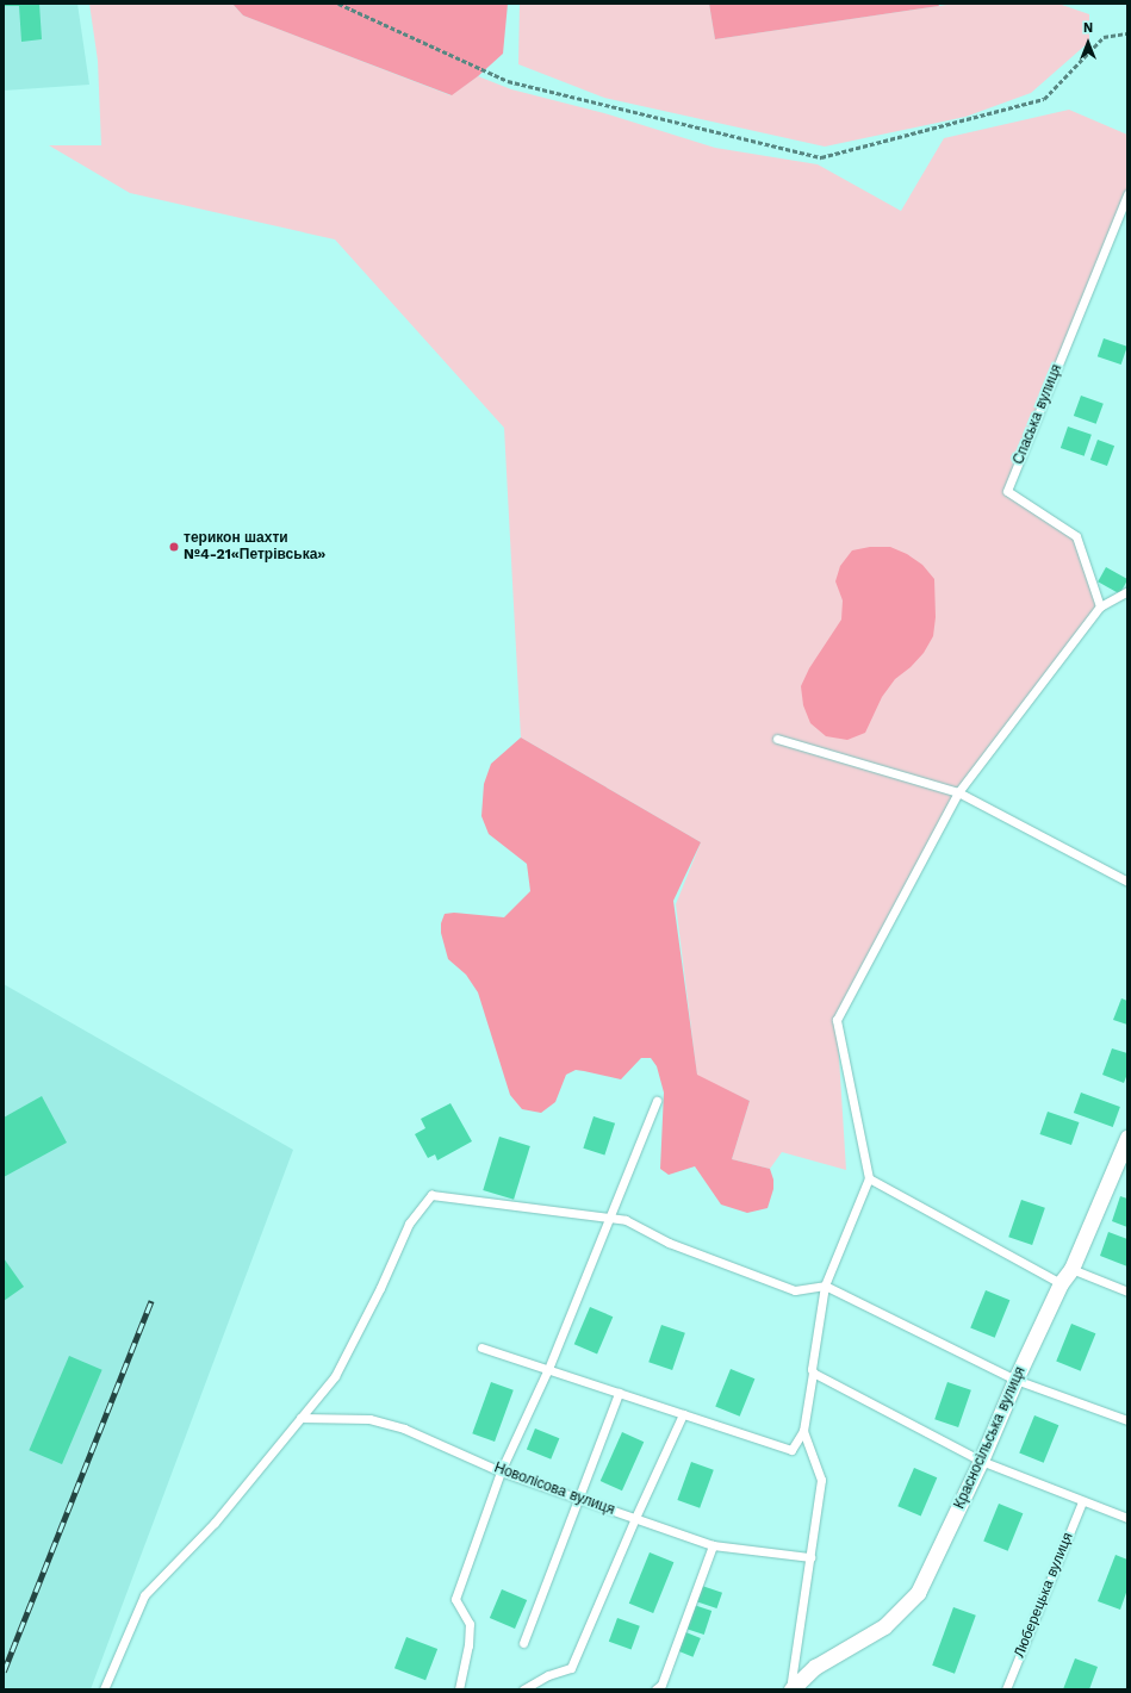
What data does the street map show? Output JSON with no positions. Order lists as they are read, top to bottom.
{
  "streets": {
    "street": ["Красносільська вулиця"],
    "lane": ["Спаська вулиця", "Новолісова вулиця", "Люберецька вулиця"]
  },
  "places": ["терикон шахти №4-21«Петрівська»"],
  "north": "top"
}
